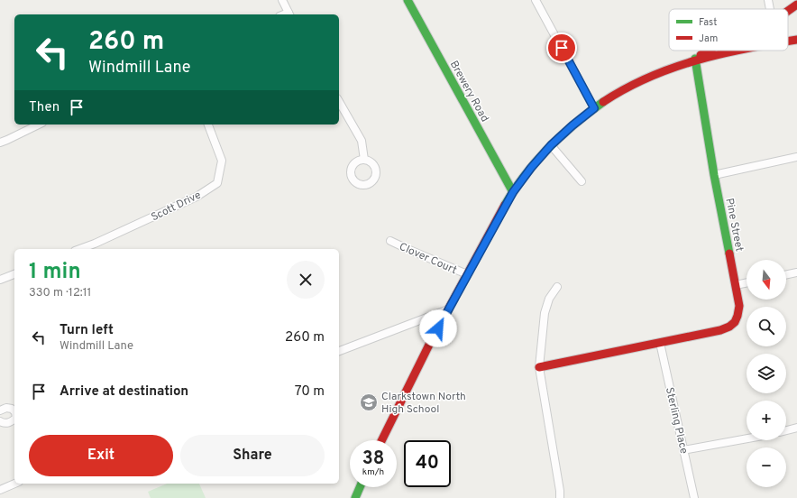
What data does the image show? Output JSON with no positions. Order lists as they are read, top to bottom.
{
  "streets": {
    "street": [
      "Brewery Road",
      "Scott Drive",
      "Pine Street",
      "Clover Court",
      "Sterling Place"
    ]
  },
  "crossings": [
    ["Pine Street", "Sterling Place"]
  ],
  "places": {
    "school or university": ["Clarkstown North High School"]
  },
  "legend": ["Fast", "Jam"],
  "north": "bottom",
  "page": {
    "turn": ["260 m", "Windmill Lane"],
    "then": "Then",
    "heading": ["1 min", "330 m · 12:11"],
    "map_buttons": ["+", "−"],
    "list": [
      {
        "name": "Turn left",
        "note": "Windmill Lane",
        "value": "260 m"
      },
      {
        "name": "Arrive at destination",
        "value": "70 m"
      }
    ],
    "buttons": ["Exit", "Share"],
    "speed": "38 km/h",
    "limit": "40"
  }
}
